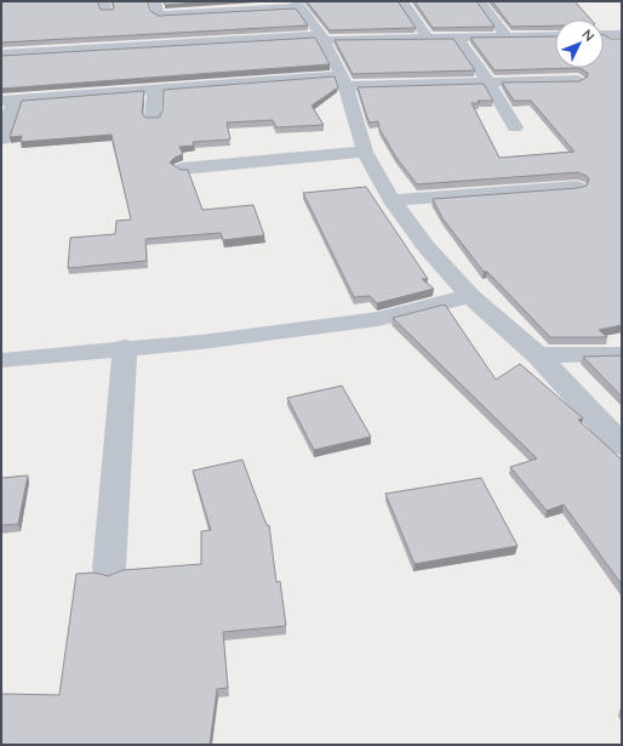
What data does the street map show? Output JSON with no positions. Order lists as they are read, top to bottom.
{
  "north": "top right"
}
